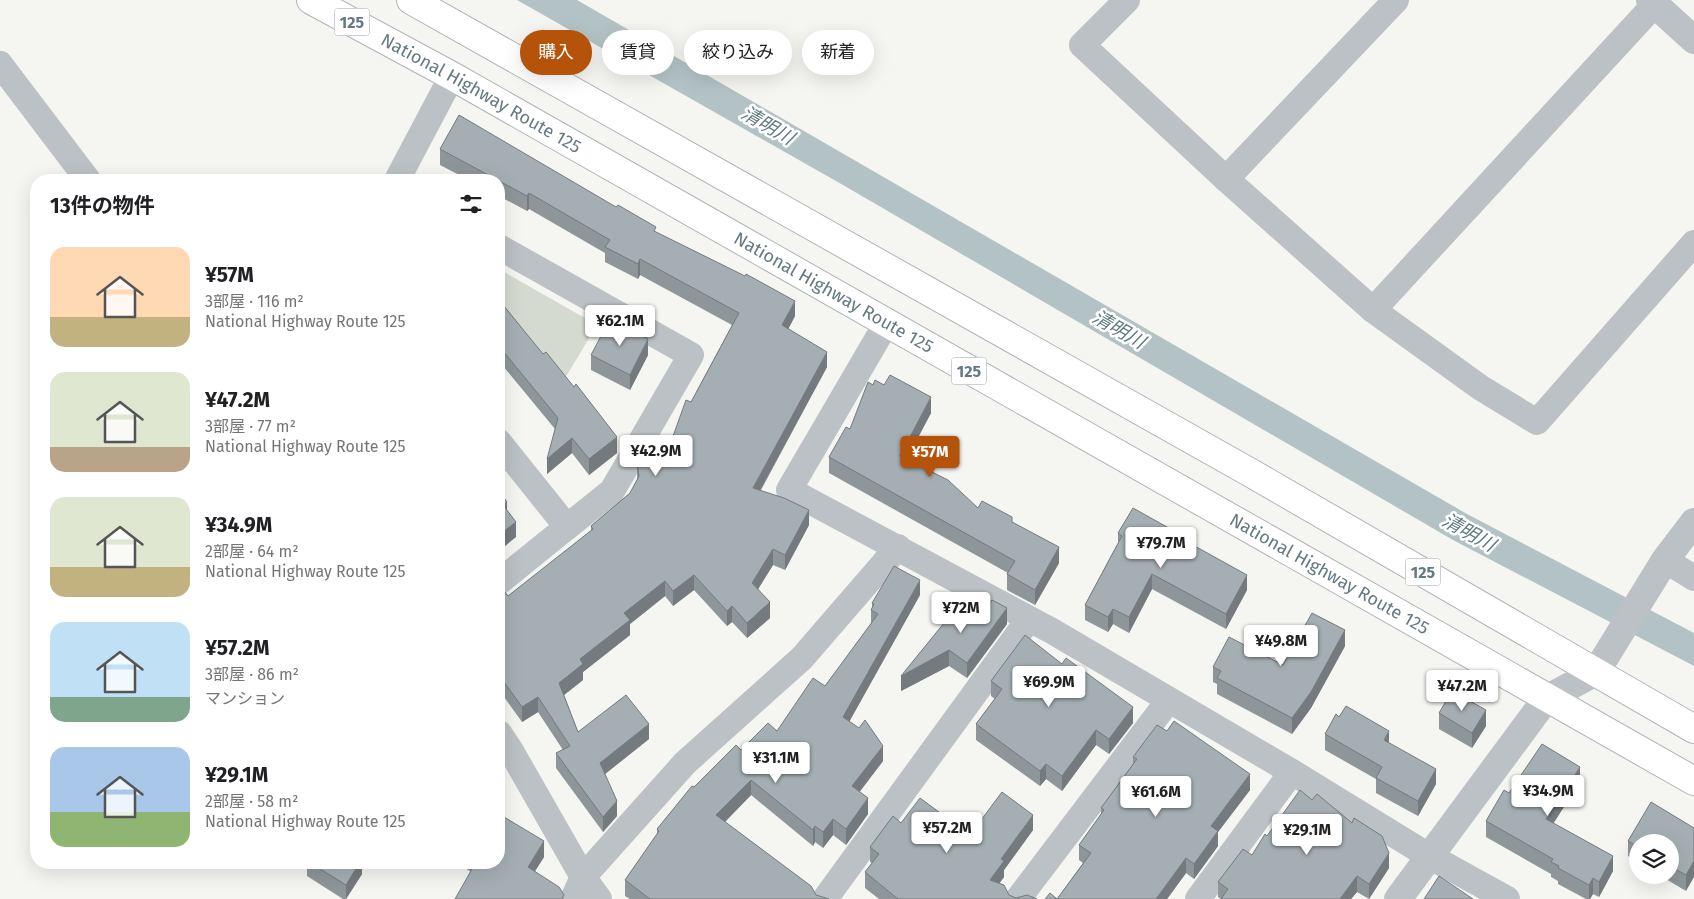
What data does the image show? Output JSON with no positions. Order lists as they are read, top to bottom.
{
  "streets": {
    "highway": ["125", "National Highway Route 125"]
  },
  "water": ["清明川"],
  "page": {
    "chip": [
      "購入",
      "賃貸",
      "絞り込み",
      "新着"
    ],
    "heading": "13件の物件",
    "list": [
      {
        "name": "¥57M",
        "note": "3部屋 · 116 m² · National Highway Route 125"
      },
      {
        "name": "¥47.2M",
        "note": "3部屋 · 77 m² · National Highway Route 125"
      },
      {
        "name": "¥34.9M",
        "note": "2部屋 · 64 m² · National Highway Route 125"
      },
      {
        "name": "¥57.2M",
        "note": "3部屋 · 86 m² · マンション"
      },
      {
        "name": "¥29.1M",
        "note": "2部屋 · 58 m² · National Highway Route 125"
      }
    ],
    "price": [
      "¥62.1M",
      "¥42.9M",
      "¥57M",
      "¥79.7M",
      "¥72M",
      "¥49.8M",
      "¥69.9M",
      "¥47.2M",
      "¥31.1M",
      "¥34.9M",
      "¥61.6M",
      "¥57.2M",
      "¥29.1M"
    ]
  }
}
